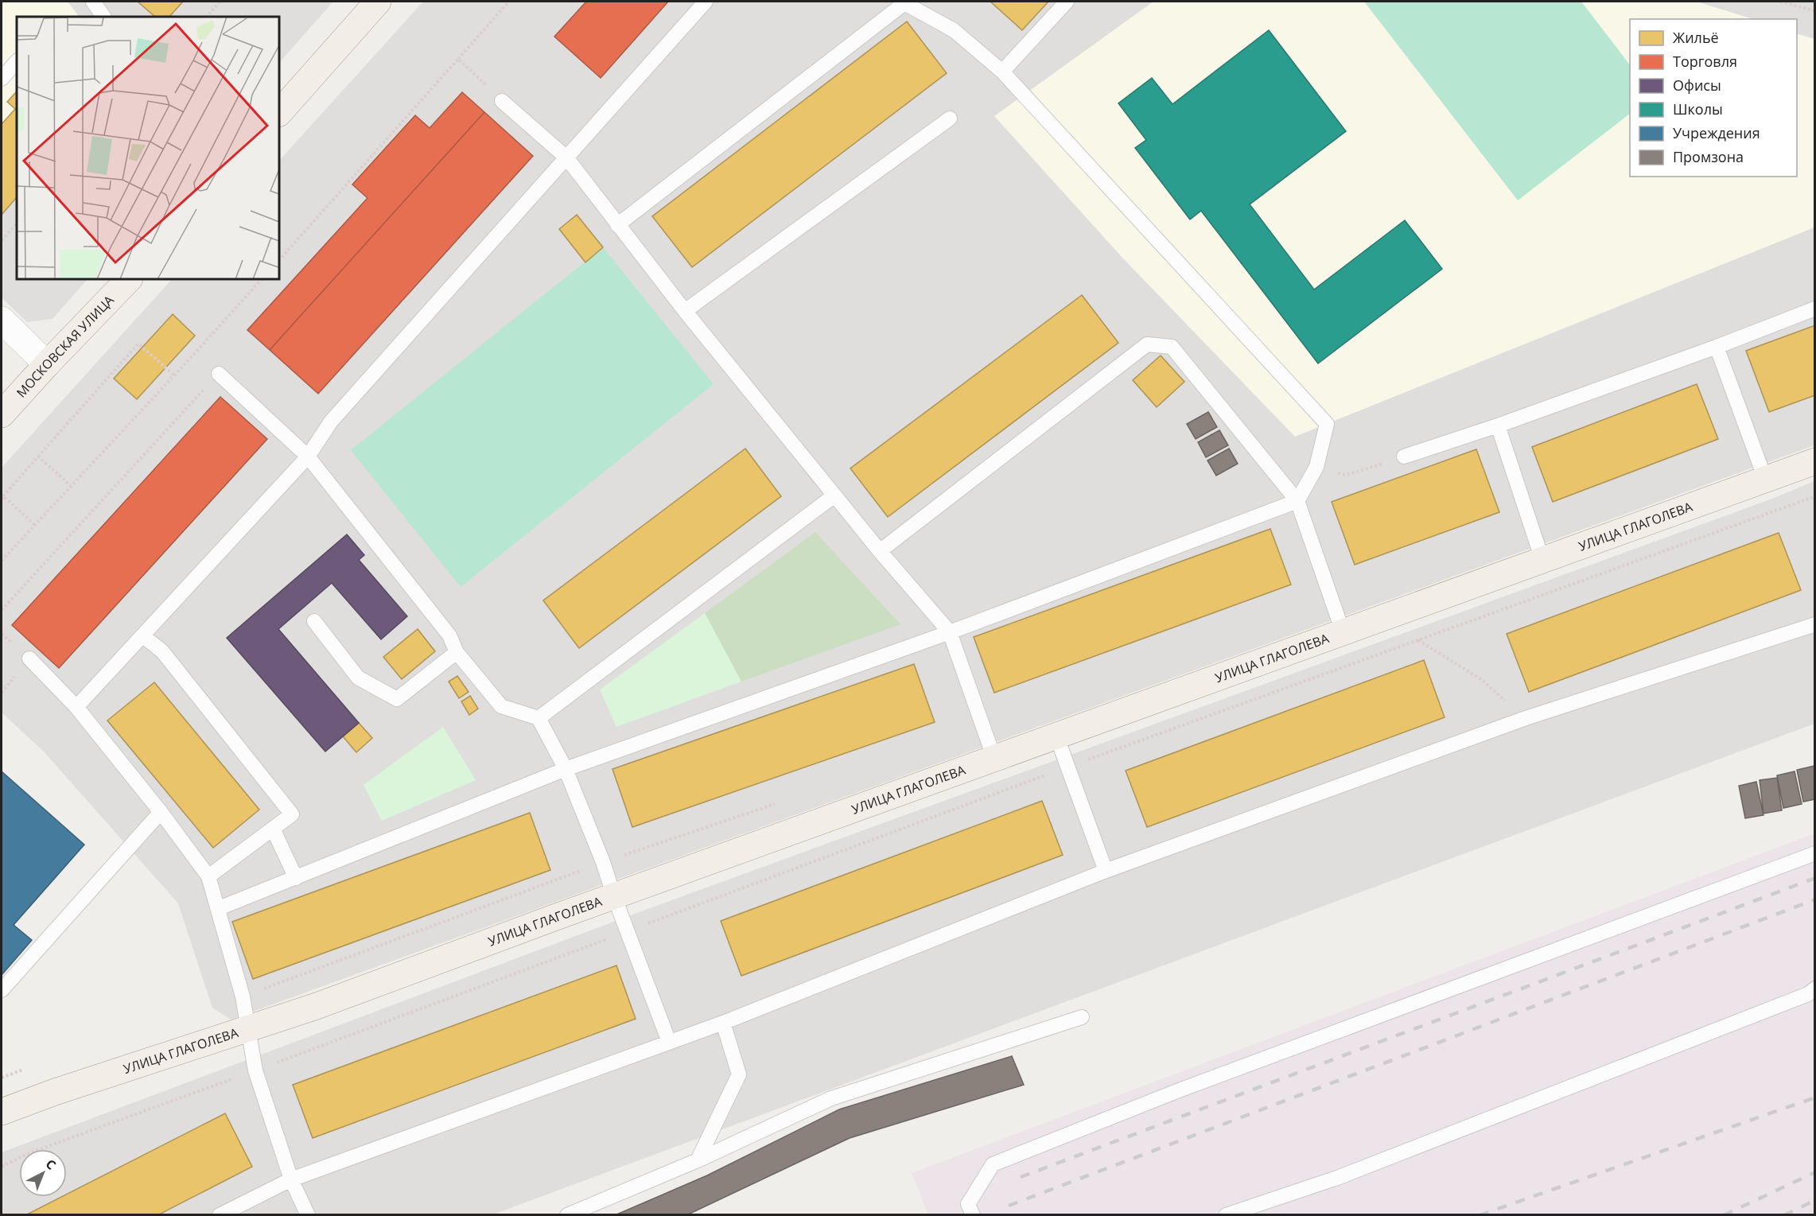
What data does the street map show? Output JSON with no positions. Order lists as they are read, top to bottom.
{
  "streets": {
    "main road": ["МОСКОВСКАЯ УЛИЦА", "УЛИЦА ГЛАГОЛЕВА"]
  },
  "legend": [
    "Жильё",
    "Торговля",
    "Офисы",
    "Школы",
    "Учреждения",
    "Промзона"
  ],
  "north": "top right"
}
